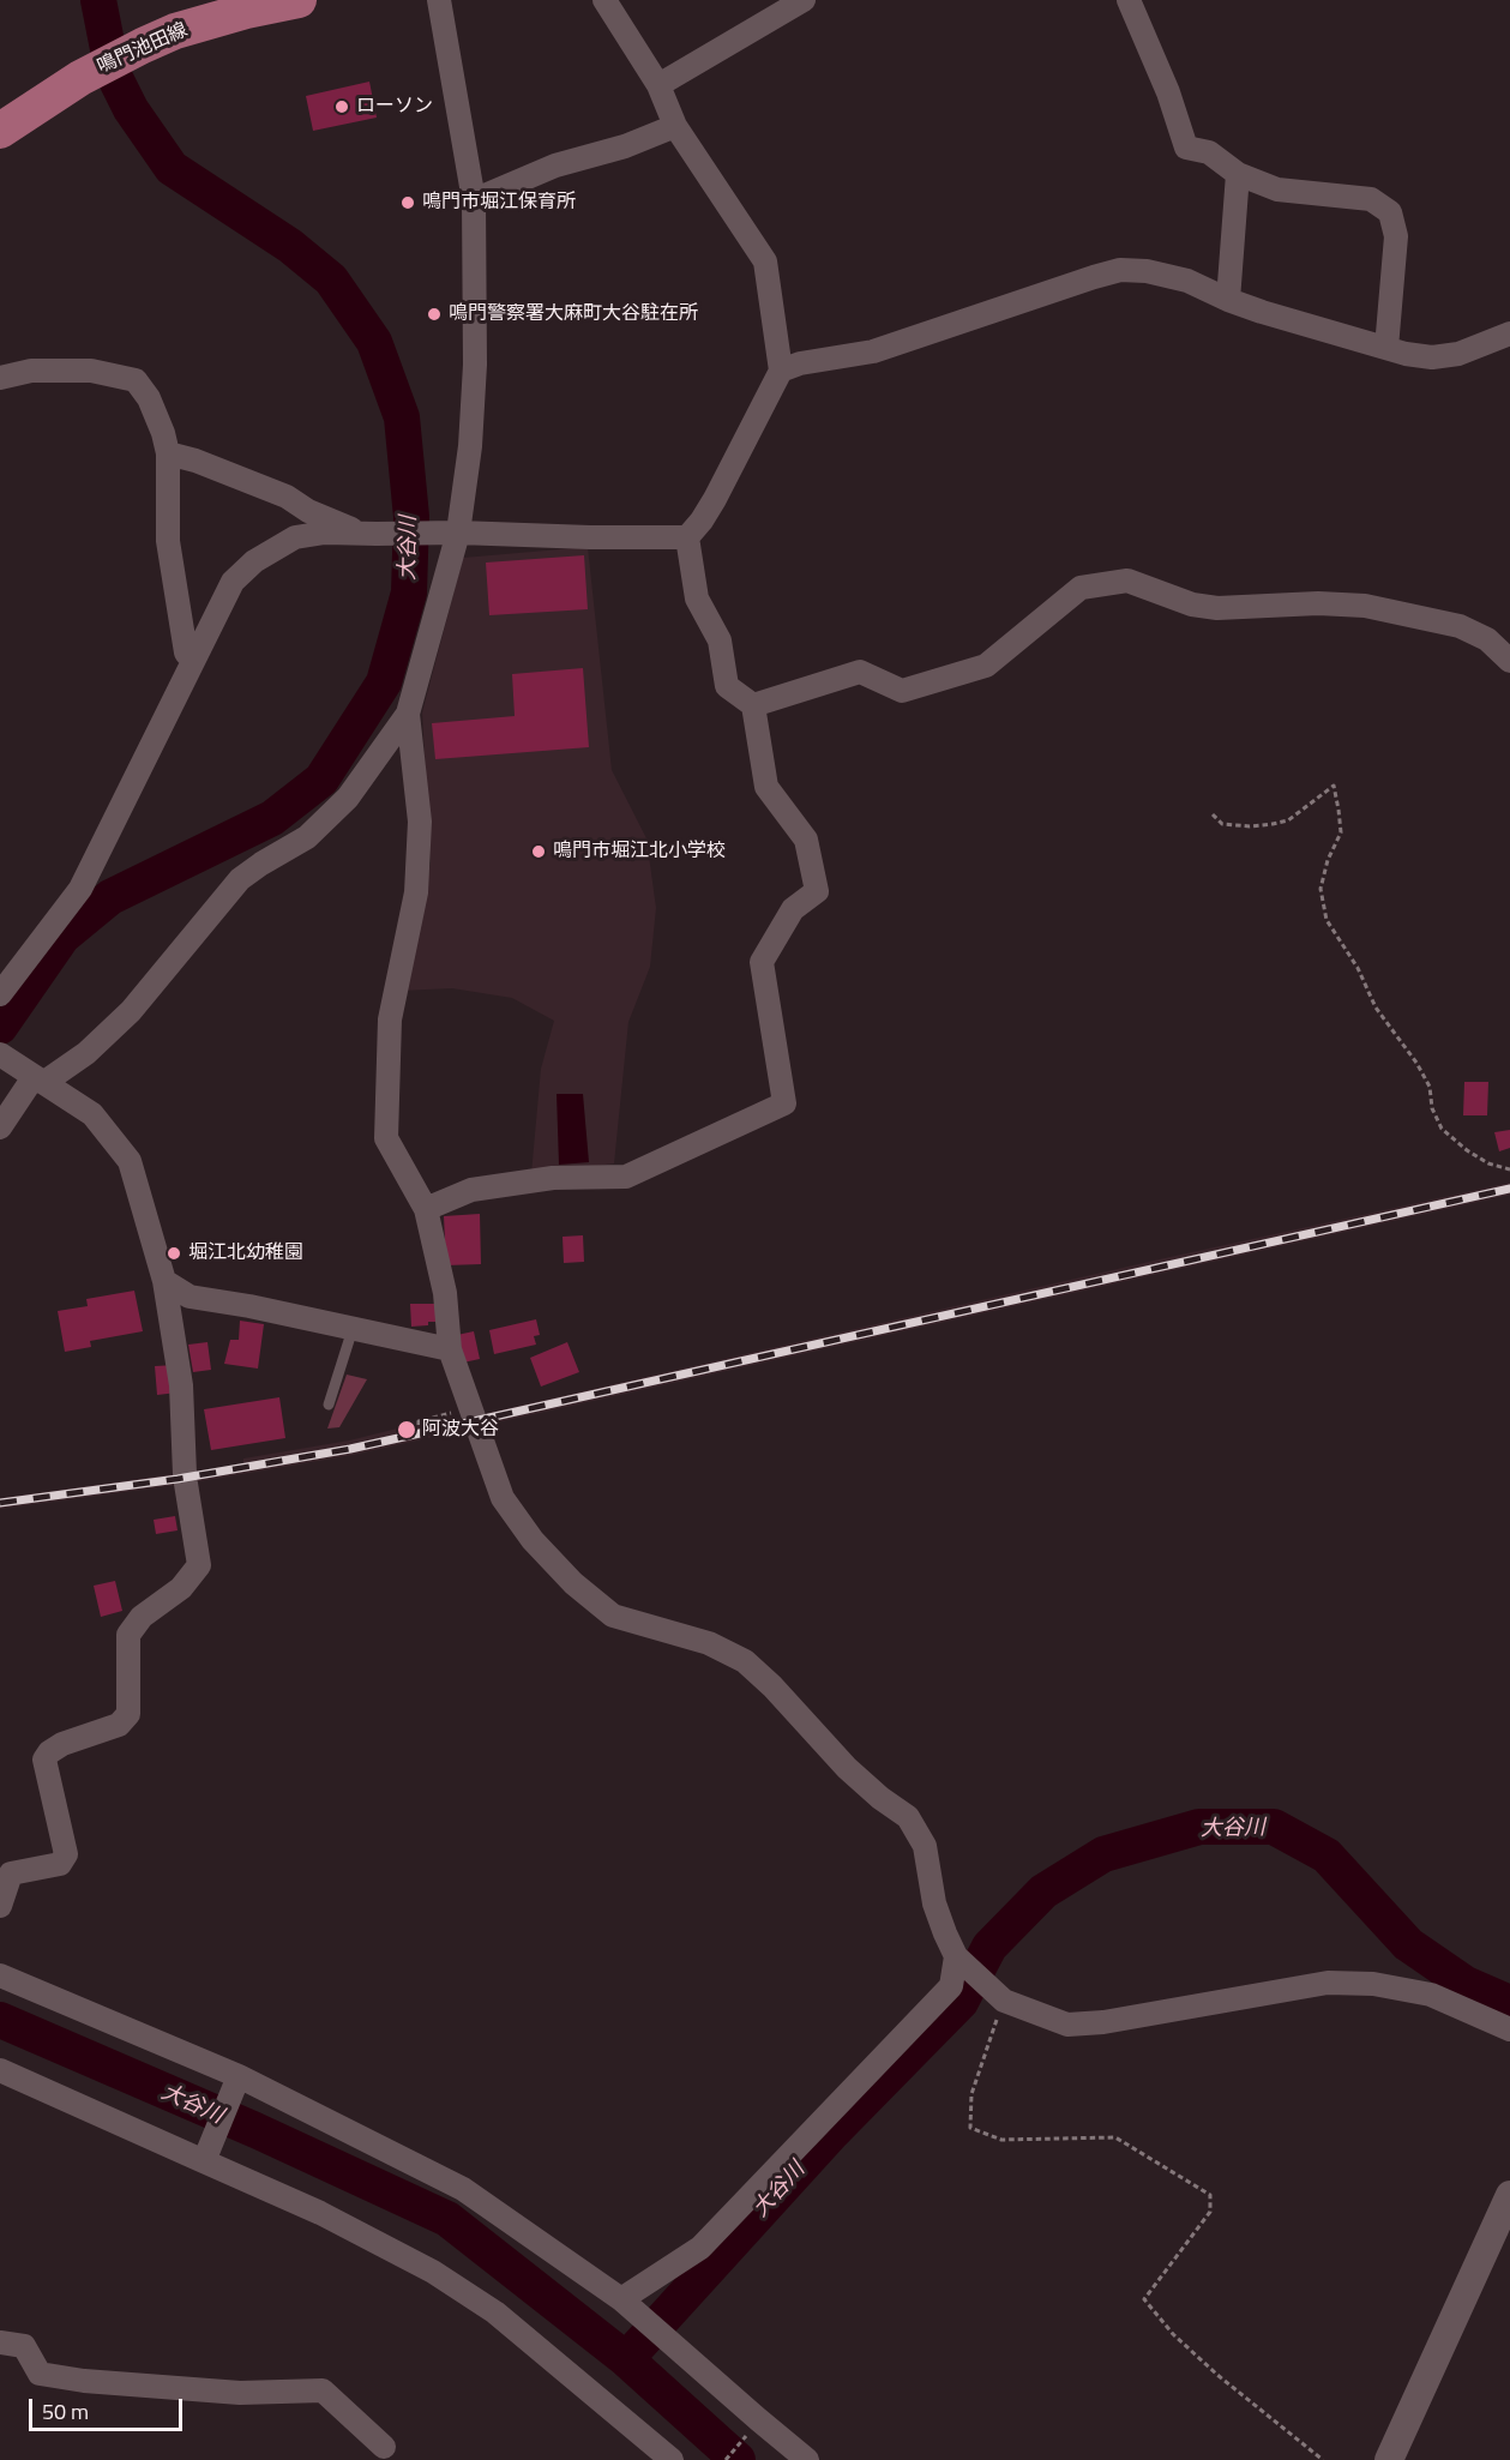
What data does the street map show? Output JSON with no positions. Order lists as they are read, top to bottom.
{
  "streets": {
    "main road": ["鳴門池田線"]
  },
  "water": ["大谷川"],
  "places": [
    "ローソン",
    "鳴門市堀江保育所",
    "鳴門警察署大麻町大谷駐在所",
    "鳴門市堀江北小学校",
    "堀江北幼稚園",
    "阿波大谷"
  ],
  "scale_bar": "50 m"
}
